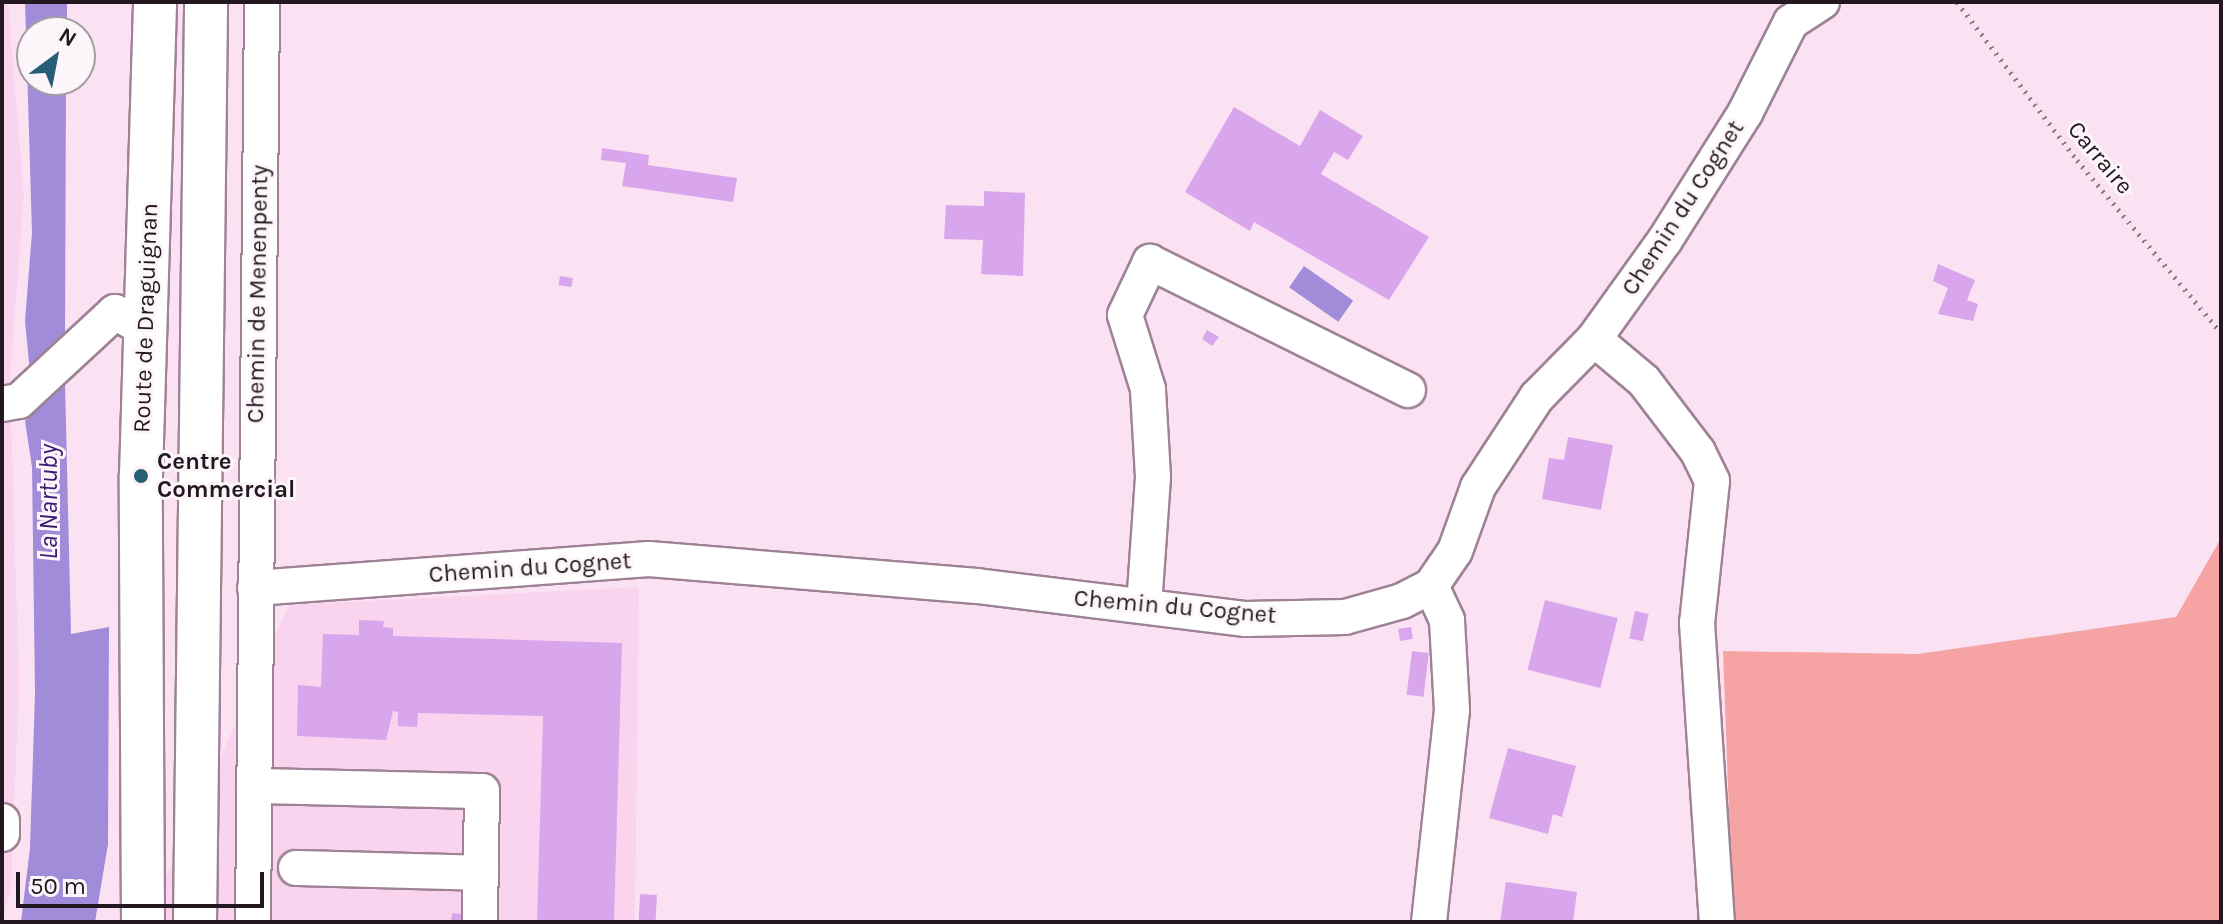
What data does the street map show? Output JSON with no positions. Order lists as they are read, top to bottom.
{
  "streets": {
    "main road": ["Route de Draguignan"],
    "street": ["Chemin du Cognet", "Chemin de Menenpenty"],
    "path": ["Carraire"]
  },
  "crossings": [
    ["Chemin du Cognet", "Chemin de Menenpenty"]
  ],
  "water": ["La Nartuby"],
  "places": ["Centre Commercial"],
  "scale_bar": "50 m",
  "north": "top right"
}
